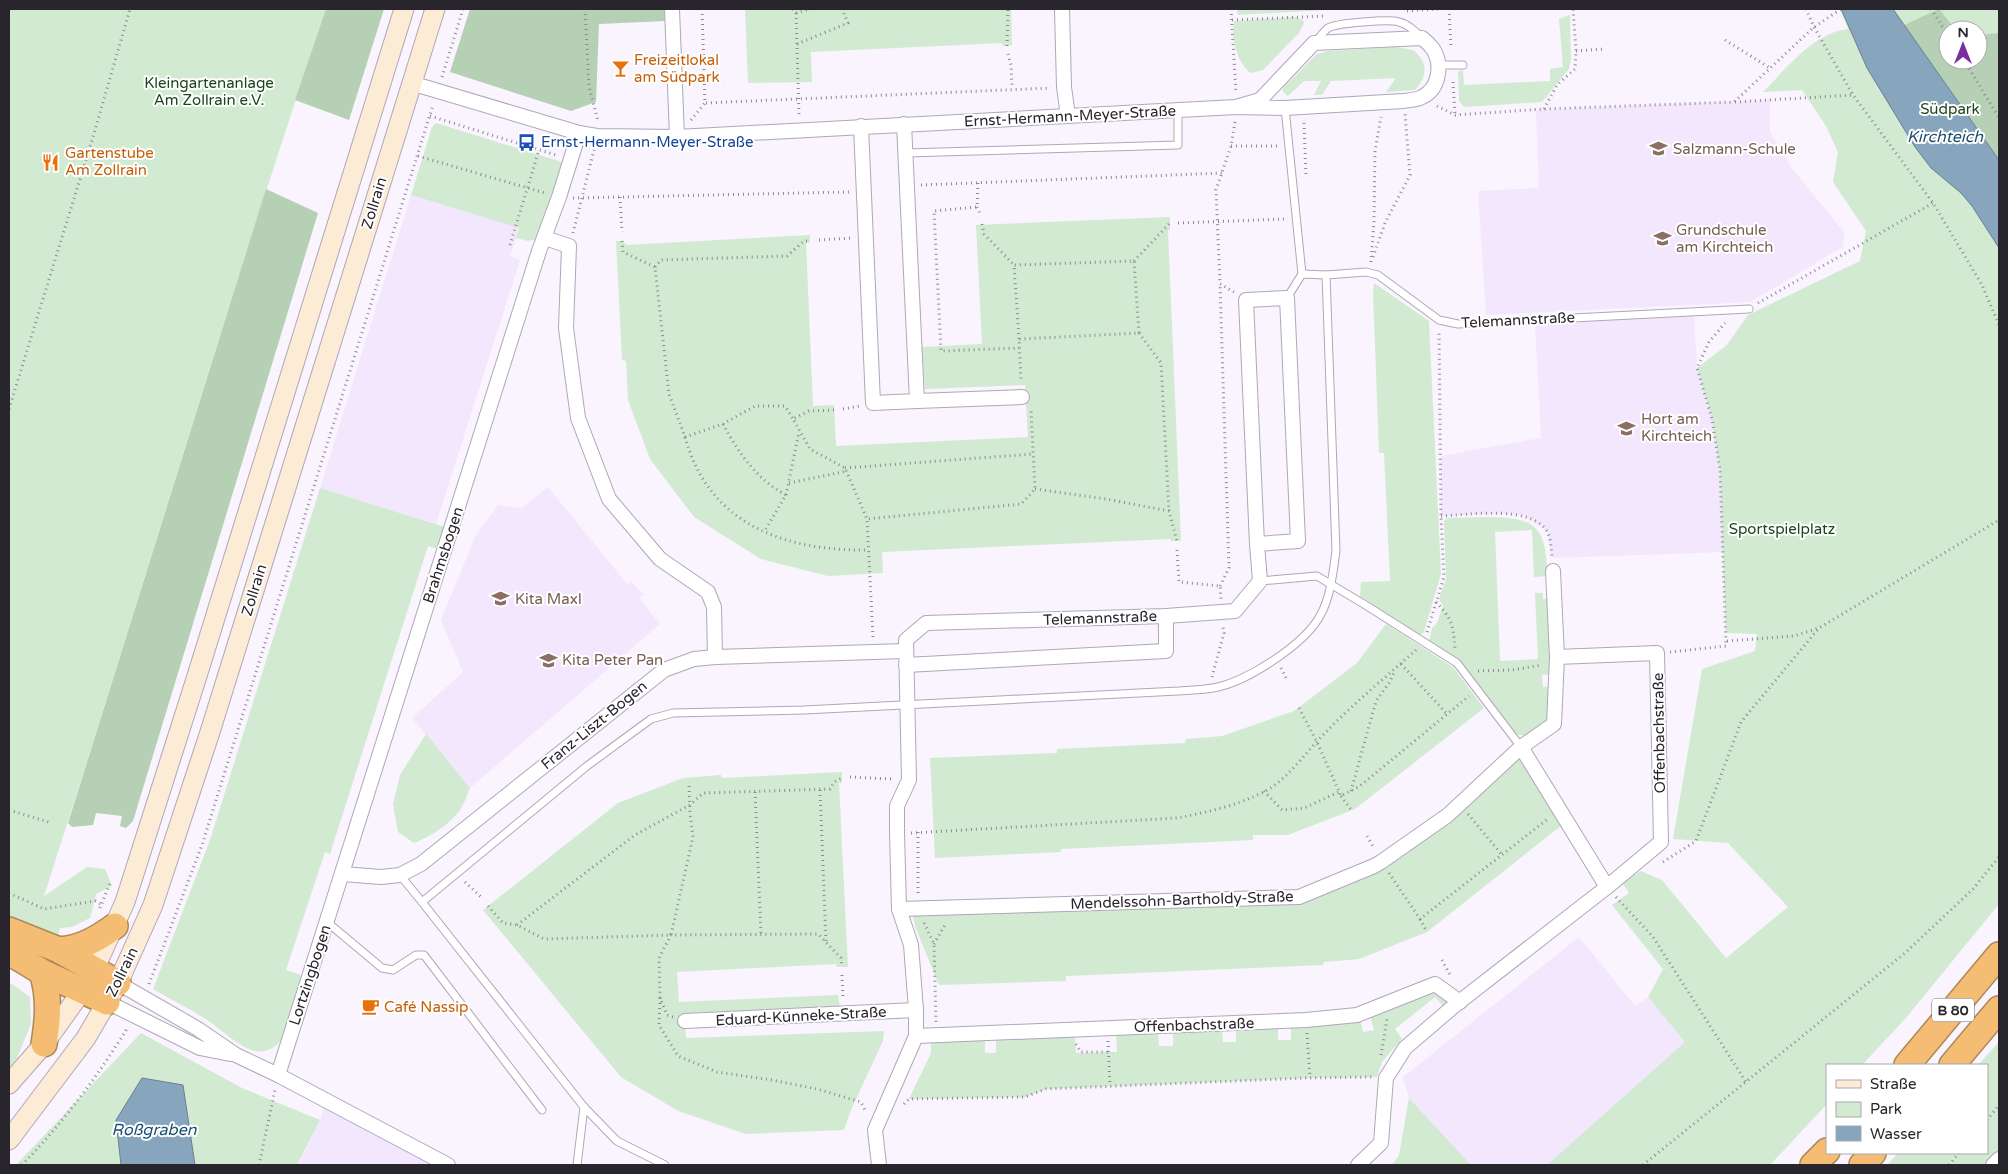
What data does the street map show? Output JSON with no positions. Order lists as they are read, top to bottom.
{
  "streets": {
    "highway": ["B 80"],
    "main road": ["Zollrain"],
    "street": [
      "Ernst-Hermann-Meyer-Straße",
      "Telemannstraße",
      "Brahmsbogen",
      "Franz-Liszt-Bogen",
      "Offenbachstraße",
      "Mendelssohn-Bartholdy-Straße",
      "Lortzingbogen",
      "Eduard-Künneke-Straße"
    ]
  },
  "crossings": [
    ["Ernst-Hermann-Meyer-Straße", "Zollrain"],
    ["Ernst-Hermann-Meyer-Straße", "Brahmsbogen"],
    ["Telemannstraße", "Franz-Liszt-Bogen"],
    ["Brahmsbogen", "Franz-Liszt-Bogen"],
    ["Brahmsbogen", "Lortzingbogen"],
    ["Franz-Liszt-Bogen", "Lortzingbogen"],
    ["Offenbachstraße", "Mendelssohn-Bartholdy-Straße"]
  ],
  "water": ["Kirchteich", "Roßgraben"],
  "parks": ["Kleingartenanlage Am Zollrain e.V.", "Südpark", "Sportspielplatz"],
  "places": {
    "bar": ["Freizeitlokal am Südpark"],
    "bus stop": ["Ernst-Hermann-Meyer-Straße"],
    "school or university": [
      "Salzmann-Schule",
      "Grundschule am Kirchteich",
      "Hort am Kirchteich",
      "Kita Maxl",
      "Kita Peter Pan"
    ],
    "restaurant": ["Gartenstube Am Zollrain"],
    "cafe": ["Café Nassip"]
  },
  "legend": ["Straße", "Park", "Wasser"],
  "north": "top"
}
